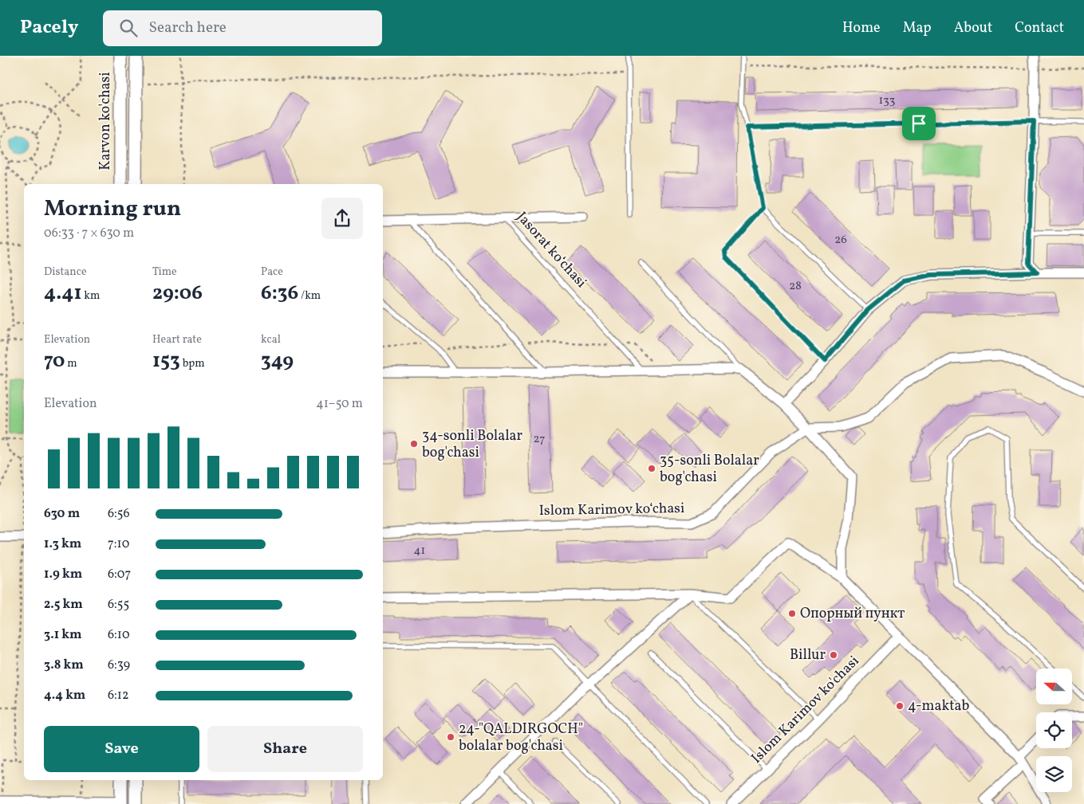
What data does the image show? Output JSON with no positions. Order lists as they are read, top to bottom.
{
  "streets": {
    "main road": ["Karvon ko'chasi"],
    "street": ["Jasorat ko‘chasi", "Islom Karimov ko‘chasi", "Islom Karimov ko'chasi"]
  },
  "places": [
    "34-sonli Bolalar bog'chasi",
    "35-sonli Bolalar bog'chasi",
    "Опорный пункт",
    "Billur",
    "4-maktab",
    "24-\"QALDIRGOCH\" bolalar bog'chasi"
  ],
  "house_numbers": [
    "133",
    "26",
    "28",
    "27",
    "41"
  ],
  "north": "left",
  "page": {
    "header": "Pacely",
    "search": "Search here",
    "nav": [
      "Home",
      "Map",
      "About",
      "Contact"
    ],
    "heading": ["Morning run", "06:33 · 7 × 630 m"],
    "stats": [
      ["Distance", "4.41 km"],
      ["Time", "29:06"],
      ["Pace", "6:36 /km"],
      ["Elevation", "70 m"],
      ["Heart rate", "153 bpm"],
      ["kcal", "349"]
    ],
    "chart": ["Elevation", "41–50 m"],
    "list": [
      {
        "name": "630 m",
        "note": "6:56"
      },
      {
        "name": "1.3 km",
        "note": "7:10"
      },
      {
        "name": "1.9 km",
        "note": "6:07"
      },
      {
        "name": "2.5 km",
        "note": "6:55"
      },
      {
        "name": "3.1 km",
        "note": "6:10"
      },
      {
        "name": "3.8 km",
        "note": "6:39"
      },
      {
        "name": "4.4 km",
        "note": "6:12"
      }
    ],
    "buttons": ["Save", "Share"]
  }
}
